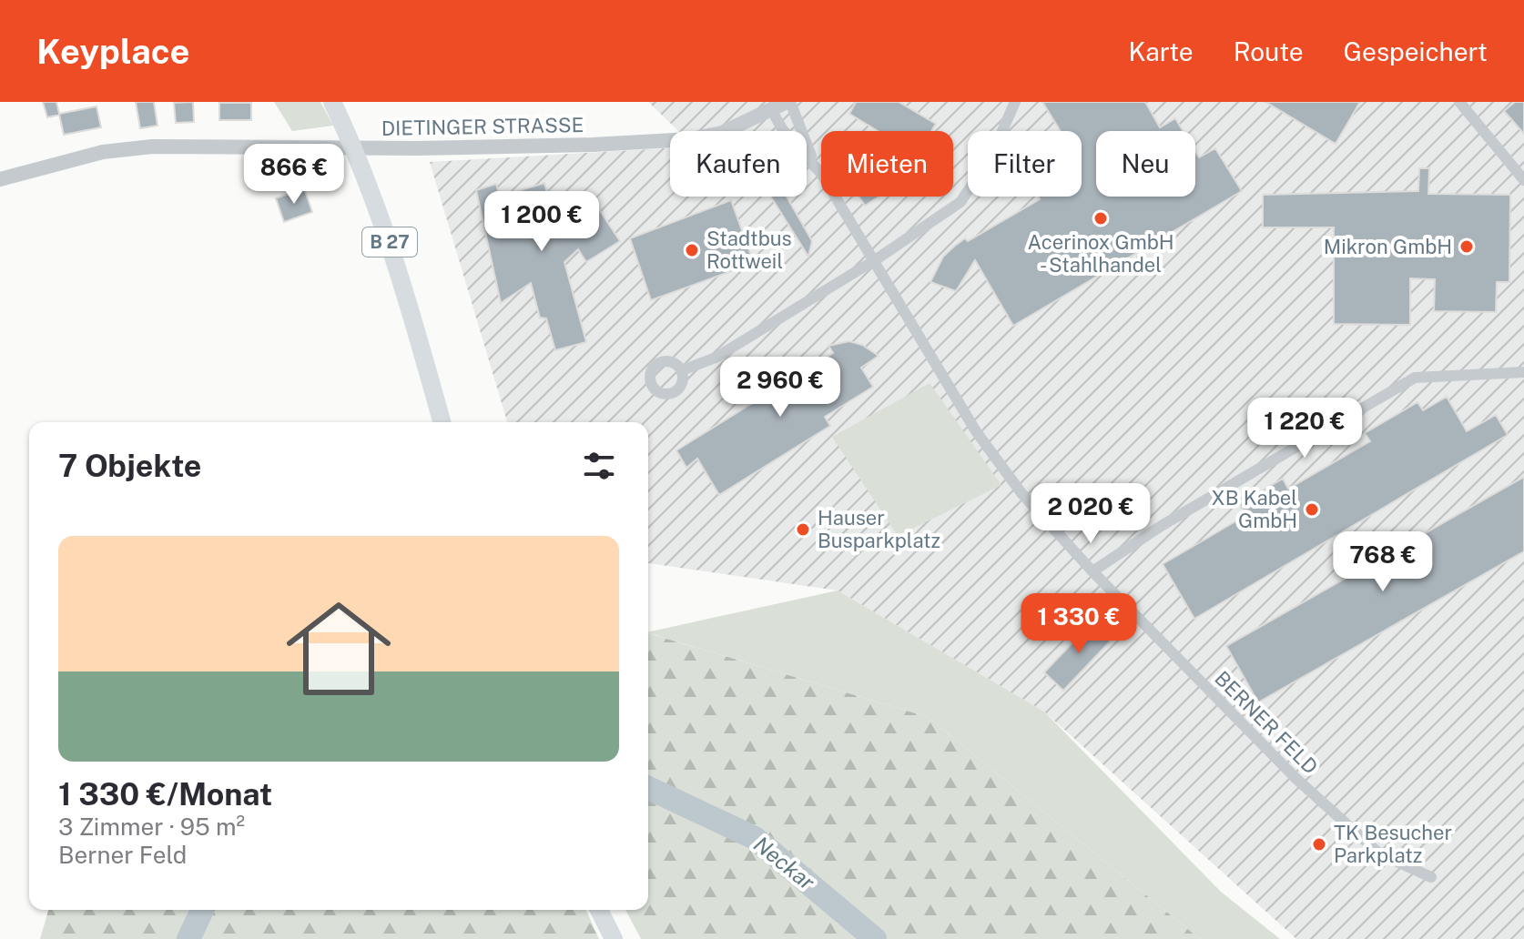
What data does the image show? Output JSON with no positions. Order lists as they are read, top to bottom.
{
  "streets": {
    "main road": ["B 27"],
    "street": ["DIETINGER STRASSE", "BERNER FELD"]
  },
  "crossings": [
    ["DIETINGER STRASSE", "BERNER FELD"]
  ],
  "water": ["Neckar"],
  "places": [
    "Acerinox GmbH - Stahlhandel",
    "Mikron GmbH",
    "Stadtbus Rottweil",
    "XB Kabel GmbH",
    "Hauser Busparkplatz",
    "TK Besucher Parkplatz"
  ],
  "page": {
    "header": "Keyplace",
    "nav": ["Karte", "Route", "Gespeichert"],
    "chip": [
      "Kaufen",
      "Mieten",
      "Filter",
      "Neu"
    ],
    "price": [
      "866 €",
      "1 200 €",
      "2 960 €",
      "1 220 €",
      "2 020 €",
      "768 €",
      "1 330 €"
    ],
    "heading": "7 Objekte",
    "list": [
      {
        "name": "1 330 €/Monat",
        "note": "3 Zimmer · 95 m² · Berner Feld"
      }
    ]
  }
}
